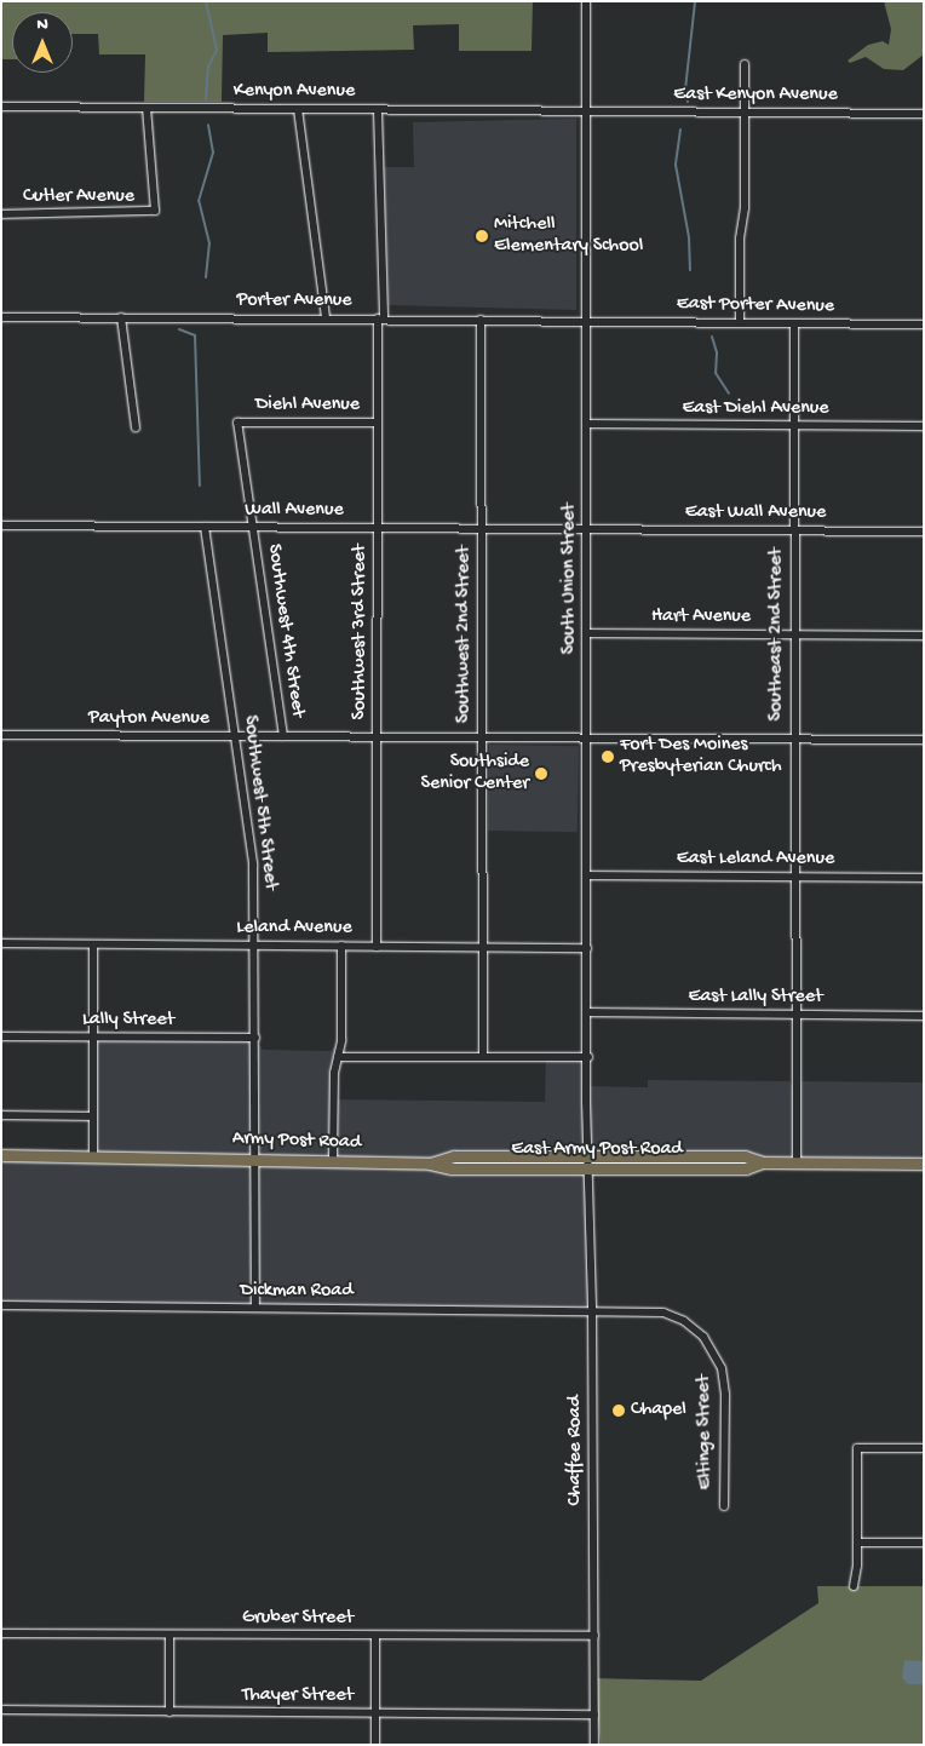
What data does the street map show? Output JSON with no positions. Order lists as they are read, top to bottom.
{
  "streets": {
    "main road": ["Army Post Road", "East Army Post Road"],
    "street": [
      "Kenyon Avenue",
      "East Kenyon Avenue",
      "Cutler Avenue",
      "Porter Avenue",
      "East Porter Avenue",
      "Diehl Avenue",
      "East Diehl Avenue",
      "Wall Avenue",
      "East Wall Avenue",
      "South Union Street",
      "Hart Avenue",
      "Southwest 4th Street",
      "Southwest 3rd Street",
      "Southwest 2nd Street",
      "Southeast 2nd Street",
      "Payton Avenue",
      "Southwest 5th Street",
      "East Leland Avenue",
      "Leland Avenue",
      "East Lally Street",
      "Lally Street",
      "Dickman Road",
      "Eltinge Street",
      "Chaffee Road",
      "Gruber Street",
      "Thayer Street"
    ]
  },
  "crossings": [
    ["Kenyon Avenue", "East Kenyon Avenue"],
    ["Kenyon Avenue", "Cutler Avenue"],
    ["Kenyon Avenue", "South Union Street"],
    ["Kenyon Avenue", "Southwest 3rd Street"],
    ["East Kenyon Avenue", "South Union Street"],
    ["Porter Avenue", "East Porter Avenue"],
    ["Porter Avenue", "South Union Street"],
    ["Porter Avenue", "Southwest 3rd Street"],
    ["Porter Avenue", "Southwest 2nd Street"],
    ["East Porter Avenue", "South Union Street"],
    ["East Porter Avenue", "Southeast 2nd Street"],
    ["Diehl Avenue", "Southwest 4th Street"],
    ["Diehl Avenue", "Southwest 3rd Street"],
    ["East Diehl Avenue", "South Union Street"],
    ["East Diehl Avenue", "Southeast 2nd Street"],
    ["Wall Avenue", "East Wall Avenue"],
    ["Wall Avenue", "South Union Street"],
    ["Wall Avenue", "Southwest 4th Street"],
    ["Wall Avenue", "Southwest 3rd Street"],
    ["Wall Avenue", "Southwest 2nd Street"],
    ["Wall Avenue", "Southwest 5th Street"],
    ["East Wall Avenue", "South Union Street"],
    ["East Wall Avenue", "Southeast 2nd Street"],
    ["South Union Street", "Hart Avenue"],
    ["South Union Street", "Payton Avenue"],
    ["South Union Street", "East Leland Avenue"],
    ["South Union Street", "Leland Avenue"],
    ["South Union Street", "East Lally Street"],
    ["South Union Street", "Army Post Road"],
    ["South Union Street", "East Army Post Road"],
    ["South Union Street", "Chaffee Road"],
    ["Hart Avenue", "Southeast 2nd Street"],
    ["Southwest 4th Street", "Payton Avenue"],
    ["Southwest 3rd Street", "Payton Avenue"],
    ["Southwest 3rd Street", "Leland Avenue"],
    ["Southwest 2nd Street", "Payton Avenue"],
    ["Southwest 2nd Street", "Leland Avenue"],
    ["Southeast 2nd Street", "Payton Avenue"],
    ["Southeast 2nd Street", "East Leland Avenue"],
    ["Southeast 2nd Street", "East Lally Street"],
    ["Southeast 2nd Street", "East Army Post Road"],
    ["Payton Avenue", "Southwest 5th Street"],
    ["Southwest 5th Street", "Leland Avenue"],
    ["Southwest 5th Street", "Lally Street"],
    ["Southwest 5th Street", "Army Post Road"],
    ["Southwest 5th Street", "Dickman Road"],
    ["Army Post Road", "East Army Post Road"],
    ["Army Post Road", "Chaffee Road"],
    ["East Army Post Road", "Chaffee Road"],
    ["Dickman Road", "Eltinge Street"],
    ["Dickman Road", "Chaffee Road"],
    ["Eltinge Street", "Chaffee Road"],
    ["Chaffee Road", "Gruber Street"],
    ["Chaffee Road", "Thayer Street"]
  ],
  "places": [
    "Mitchell Elementary School",
    "Fort Des Moines Presbyterian Church",
    "Southside Senior Center",
    "Chapel"
  ],
  "north": "top"
}
